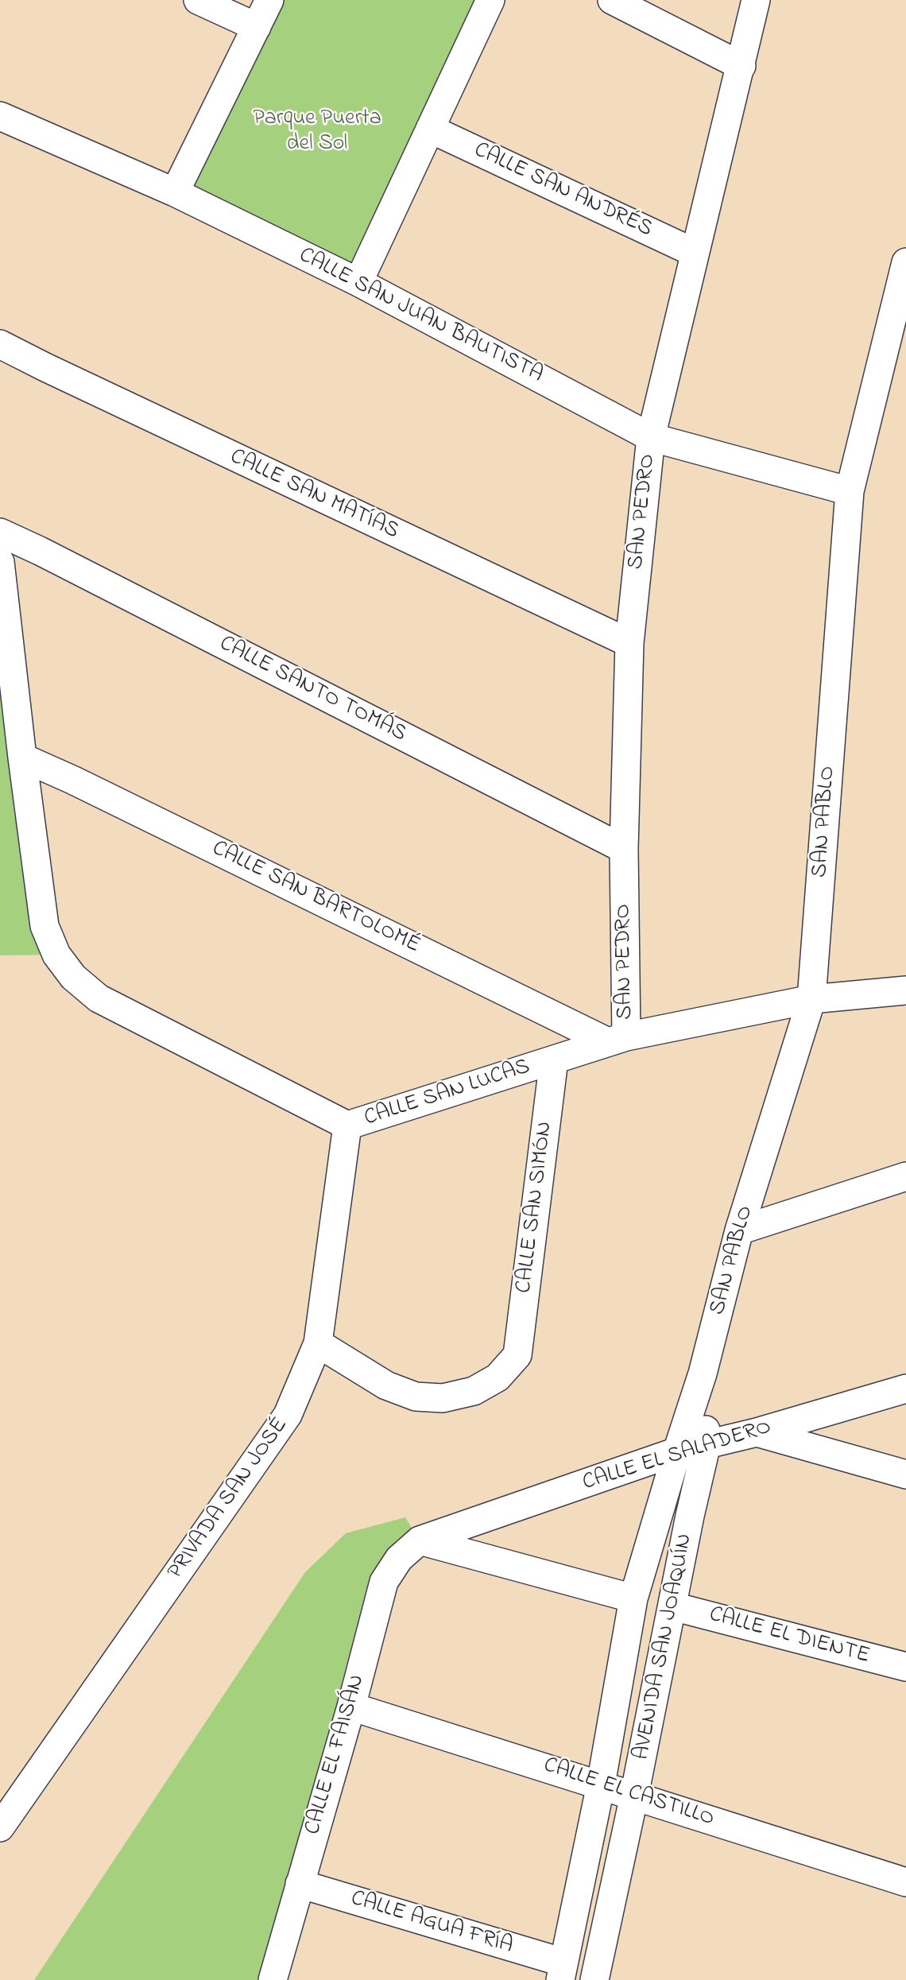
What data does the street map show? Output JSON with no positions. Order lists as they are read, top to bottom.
{
  "streets": {
    "street": [
      "CALLE SAN ANDRÉS",
      "CALLE SAN JUAN BAUTISTA",
      "CALLE SAN MATÍAS",
      "SAN PEDRO",
      "CALLE SANTO TOMÁS",
      "SAN PABLO",
      "CALLE SAN BARTOLOMÉ",
      "CALLE SAN LUCAS",
      "CALLE SAN SIMÓN",
      "CALLE EL SALADERO",
      "PRIVADA SAN JOSÉ",
      "CALLE EL DIENTE",
      "AVENIDA SAN JOAQUÍN",
      "CALLE EL FAISÁN",
      "CALLE EL CASTILLO",
      "CALLE AGUA FRÍA"
    ]
  },
  "crossings": [
    ["CALLE SAN ANDRÉS", "SAN PEDRO"],
    ["CALLE SAN JUAN BAUTISTA", "SAN PEDRO"],
    ["CALLE SAN JUAN BAUTISTA", "SAN PABLO"],
    ["CALLE SAN MATÍAS", "SAN PEDRO"],
    ["SAN PEDRO", "CALLE SANTO TOMÁS"],
    ["SAN PEDRO", "CALLE SAN BARTOLOMÉ"],
    ["SAN PEDRO", "CALLE SAN LUCAS"],
    ["SAN PABLO", "CALLE SAN LUCAS"],
    ["SAN PABLO", "CALLE EL SALADERO"],
    ["SAN PABLO", "AVENIDA SAN JOAQUÍN"],
    ["CALLE SAN BARTOLOMÉ", "CALLE SAN LUCAS"],
    ["CALLE SAN LUCAS", "CALLE SAN SIMÓN"],
    ["CALLE SAN LUCAS", "PRIVADA SAN JOSÉ"],
    ["CALLE SAN SIMÓN", "PRIVADA SAN JOSÉ"],
    ["CALLE EL SALADERO", "AVENIDA SAN JOAQUÍN"],
    ["CALLE EL SALADERO", "CALLE EL FAISÁN"],
    ["CALLE EL DIENTE", "AVENIDA SAN JOAQUÍN"],
    ["AVENIDA SAN JOAQUÍN", "CALLE EL CASTILLO"],
    ["AVENIDA SAN JOAQUÍN", "CALLE AGUA FRÍA"],
    ["CALLE EL FAISÁN", "CALLE EL CASTILLO"],
    ["CALLE EL FAISÁN", "CALLE AGUA FRÍA"]
  ],
  "parks": ["Parque Puerta del Sol"]
}
